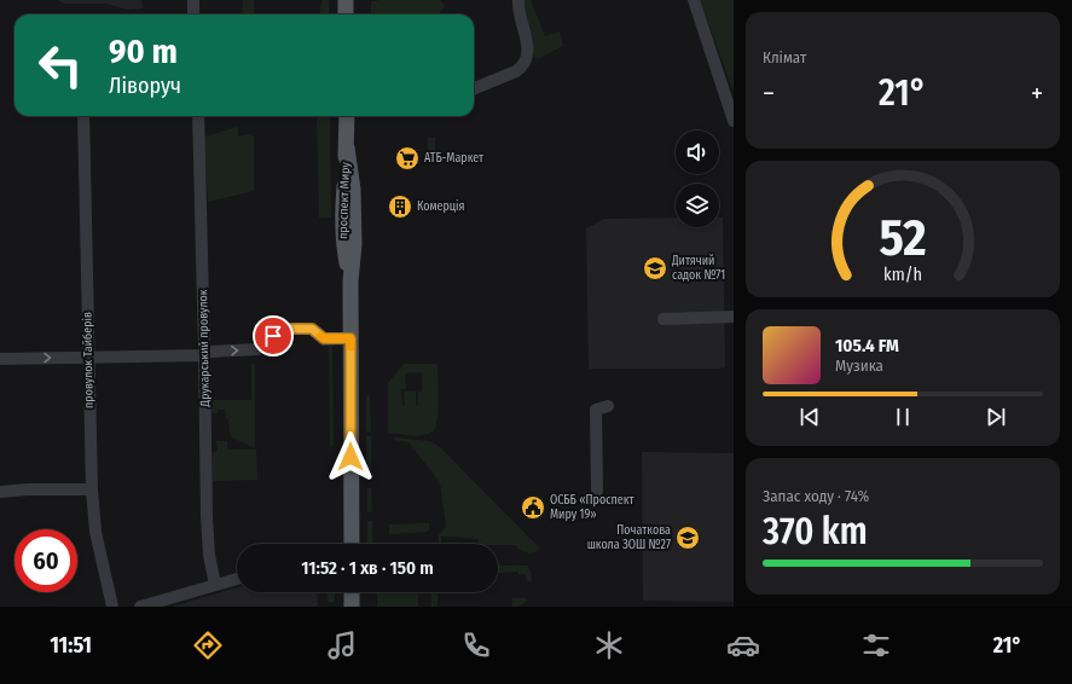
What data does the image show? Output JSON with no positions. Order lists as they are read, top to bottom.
{
  "streets": {
    "main road": ["проспект Миру"],
    "street": ["Друкарський провулок", "провулок Тайберів"]
  },
  "places": {
    "supermarket": ["АТБ-Маркет"],
    "building": ["Комерція"],
    "school or university": ["Дитячий садок №71", "Початкова школа ЗОШ №27"],
    "public building": ["ОСББ «Проспект Миру 19»"]
  },
  "page": {
    "tile": [
      "Клімат",
      ["Запас ходу · 74%", "370 km"]
    ],
    "turn": ["90 m", "Ліворуч"],
    "heat": ["−", "21°", "+"],
    "song": ["105.4 FM", "Музика"],
    "limit": "60",
    "trip": "11:52 · 1 хв · 150 m",
    "tabs": ["11:51", "21°"],
    "gauge": ["52", "km/h"]
  }
}
